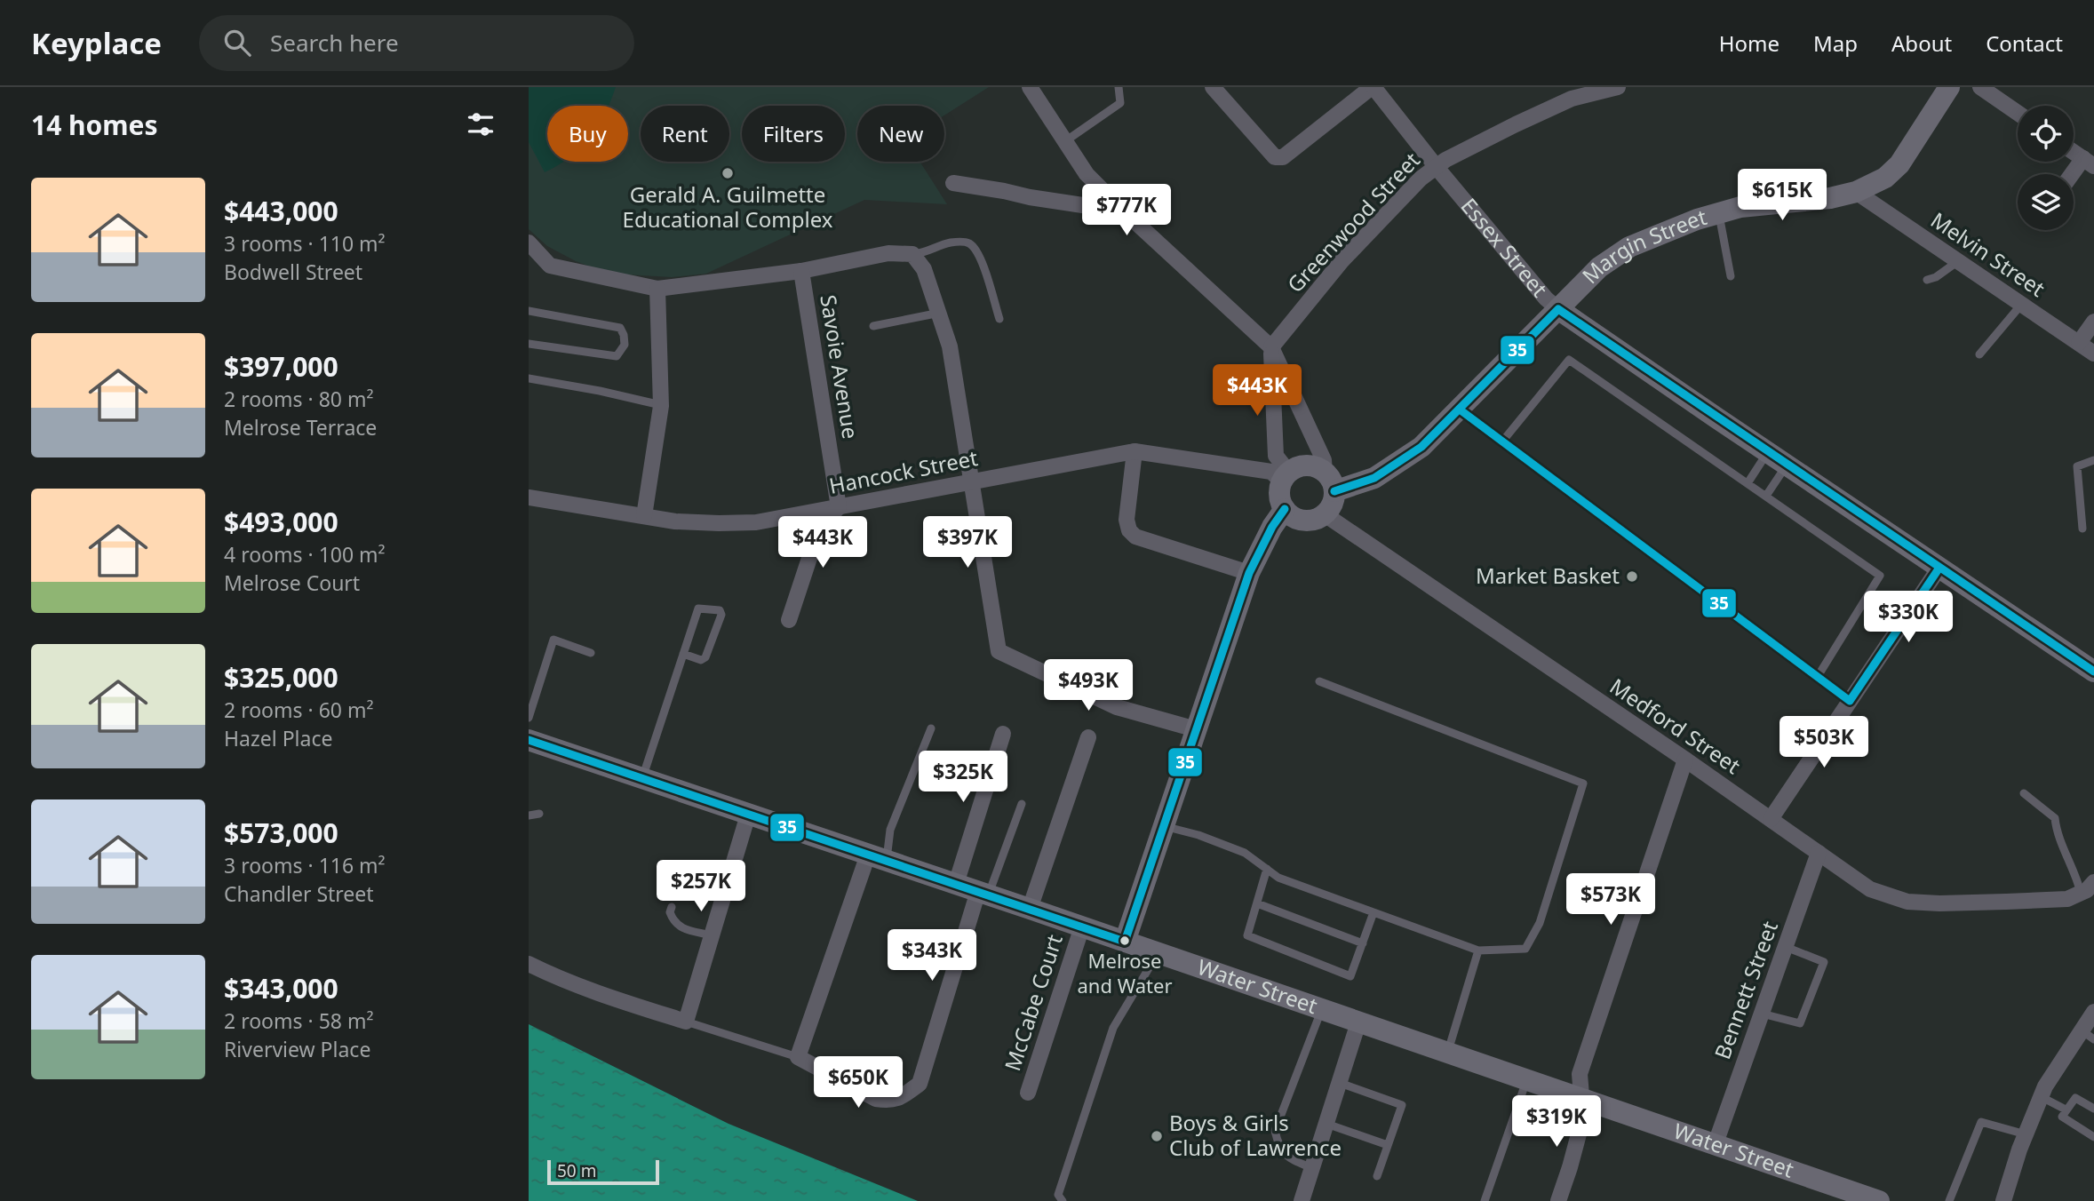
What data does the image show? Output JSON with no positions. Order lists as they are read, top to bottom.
{
  "streets": {
    "main road": ["Essex Street", "Margin Street", "Water Street"],
    "street": [
      "Greenwood Street",
      "Melvin Street",
      "Savoie Avenue",
      "Hancock Street",
      "Medford Street",
      "Bennett Street",
      "McCabe Court"
    ]
  },
  "crossings": [
    ["Greenwood Street", "Essex Street"],
    ["Essex Street", "Margin Street"],
    ["Margin Street", "Melvin Street"],
    ["Margin Street", "Hancock Street"],
    ["Margin Street", "Medford Street"],
    ["Savoie Avenue", "Hancock Street"],
    ["Hancock Street", "Medford Street"],
    ["Medford Street", "Bennett Street"],
    ["Water Street", "Bennett Street"],
    ["Water Street", "McCabe Court"]
  ],
  "places": [
    "Gerald A. Guilmette Educational Complex",
    "Market Basket",
    "Melrose and Water",
    "Boys & Girls Club of Lawrence"
  ],
  "lines": ["transit line 35"],
  "scale_bar": "50 m",
  "page": {
    "header": "Keyplace",
    "search": "Search here",
    "nav": [
      "Home",
      "Map",
      "About",
      "Contact"
    ],
    "heading": "14 homes",
    "chip": [
      "Buy",
      "Rent",
      "Filters",
      "New"
    ],
    "list": [
      {
        "name": "$443,000",
        "note": "3 rooms · 110 m² · Bodwell Street"
      },
      {
        "name": "$397,000",
        "note": "2 rooms · 80 m² · Melrose Terrace"
      },
      {
        "name": "$493,000",
        "note": "4 rooms · 100 m² · Melrose Court"
      },
      {
        "name": "$325,000",
        "note": "2 rooms · 60 m² · Hazel Place"
      },
      {
        "name": "$573,000",
        "note": "3 rooms · 116 m² · Chandler Street"
      },
      {
        "name": "$343,000",
        "note": "2 rooms · 58 m² · Riverview Place"
      }
    ],
    "price": [
      "$615K",
      "$777K",
      "$443K",
      "$443K",
      "$397K",
      "$330K",
      "$493K",
      "$503K",
      "$325K",
      "$257K",
      "$573K",
      "$343K",
      "$650K",
      "$319K"
    ],
    "scale": "50 m"
  }
}
